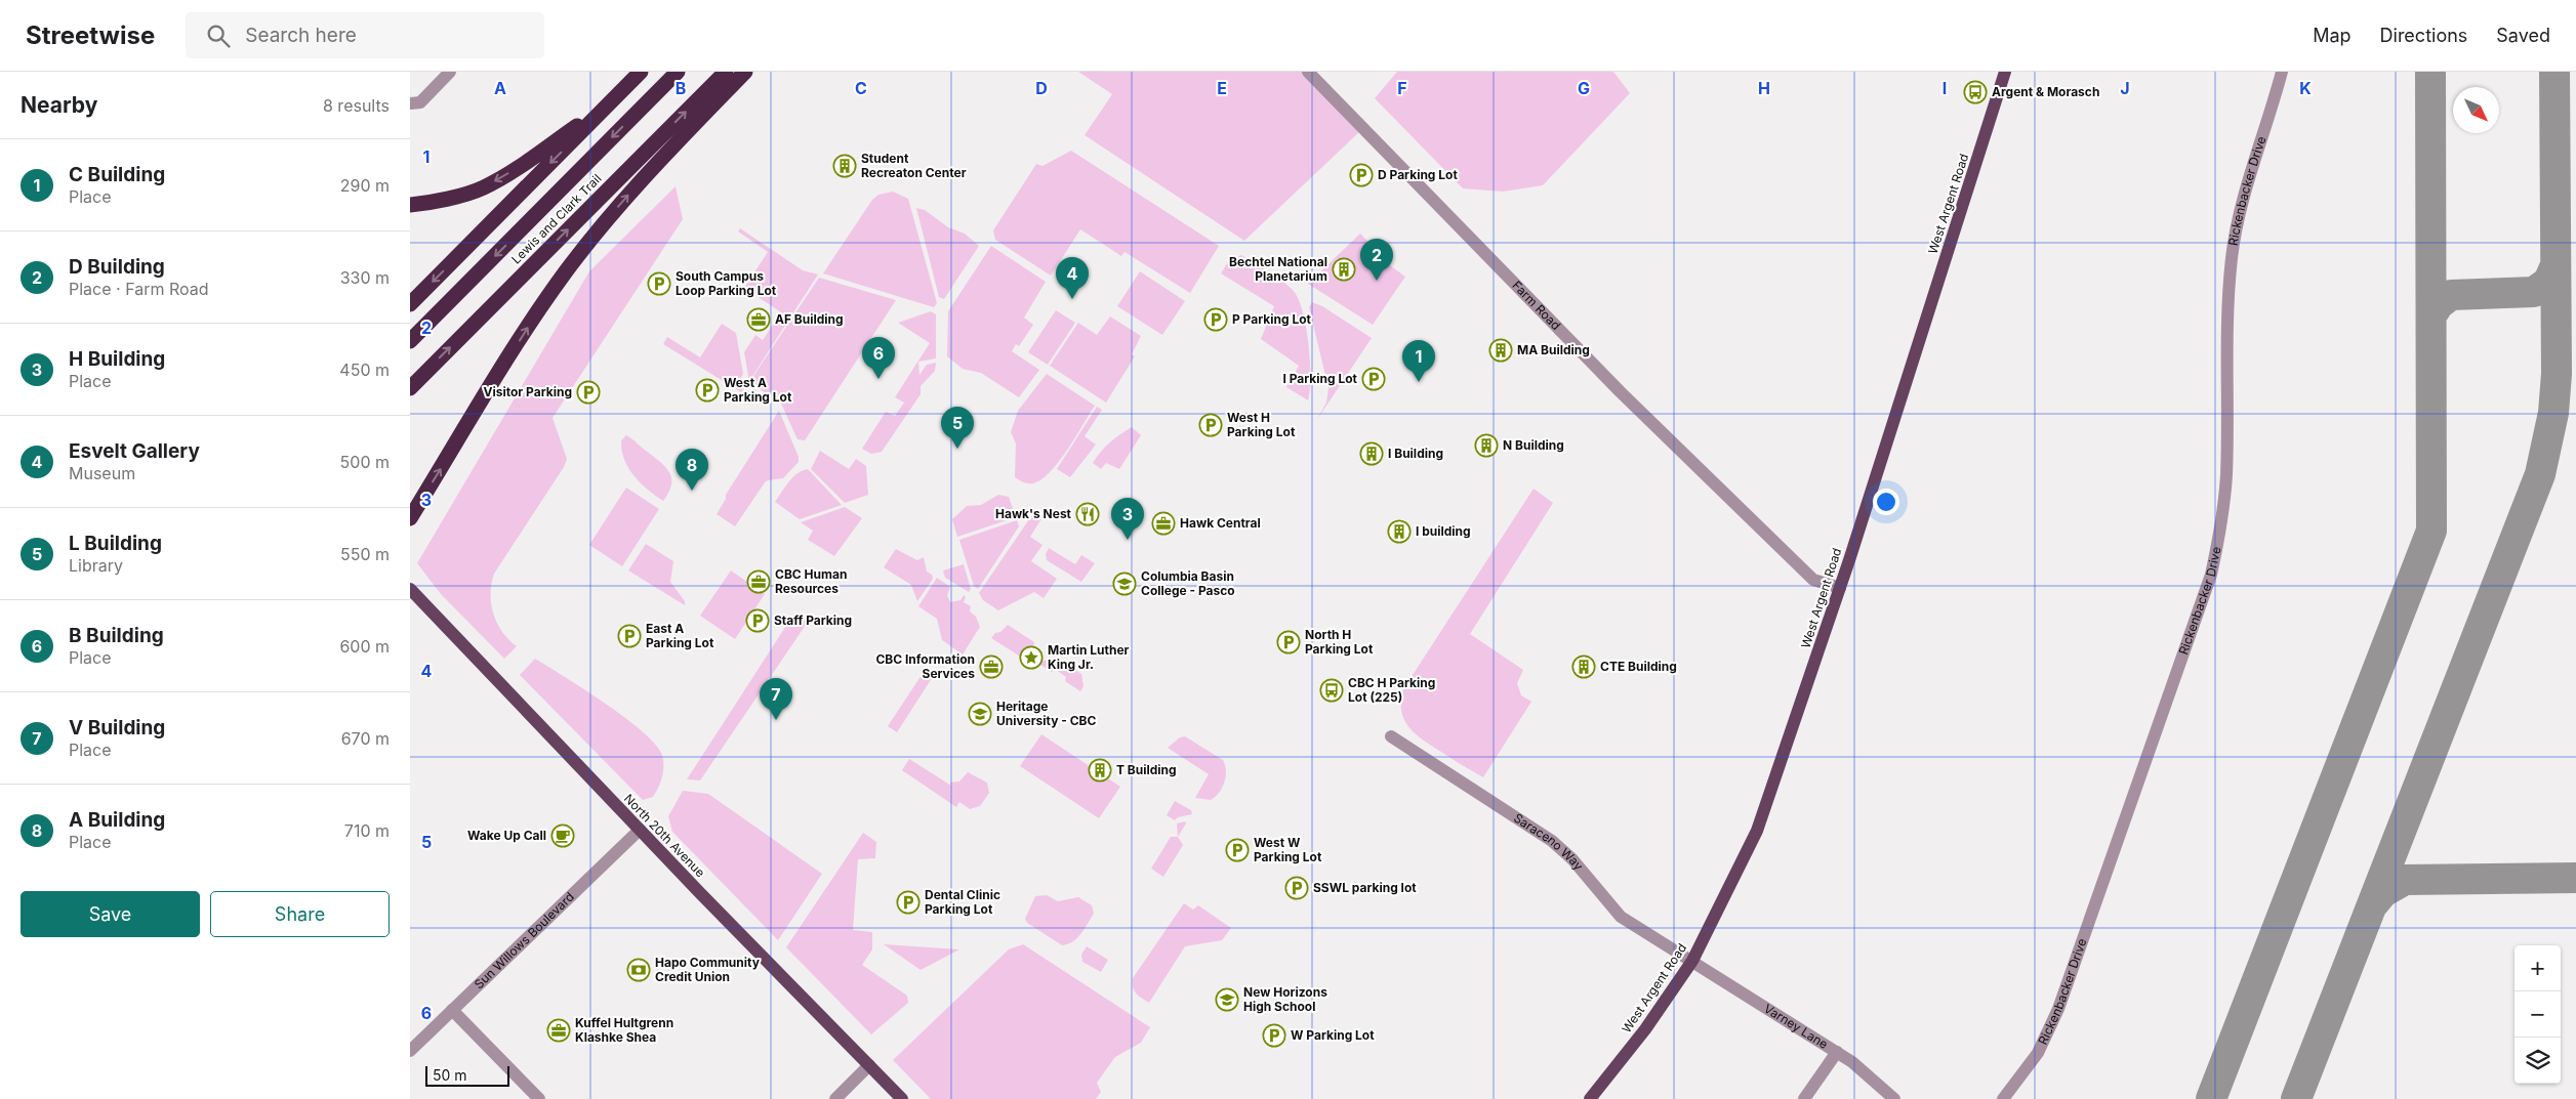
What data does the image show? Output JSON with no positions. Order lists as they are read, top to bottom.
{
  "streets": {
    "highway": ["Lewis and Clark Trail"],
    "main road": ["West Argent Road", "North 20th Avenue"],
    "street": [
      "Rickenbacker Drive",
      "Farm Road",
      "Saraceno Way",
      "Sun Willows Boulevard",
      "Varney Lane"
    ]
  },
  "crossings": [
    ["West Argent Road", "Farm Road"],
    ["West Argent Road", "Saraceno Way"],
    ["West Argent Road", "Varney Lane"],
    ["North 20th Avenue", "Sun Willows Boulevard"],
    ["Saraceno Way", "Varney Lane"]
  ],
  "places": {
    "bus stop": ["Argent & Morasch", "CBC H Parking Lot (225)"],
    "building": [
      "Student Recreaton Center",
      "Bechtel National Planetarium",
      "MA Building",
      "N Building",
      "I Building",
      "I building",
      "CTE Building",
      "T Building"
    ],
    "parking": [
      "D Parking Lot",
      "South Campus Loop Parking Lot",
      "P Parking Lot",
      "I Parking Lot",
      "West A Parking Lot",
      "Visitor Parking",
      "West H Parking Lot",
      "Staff Parking",
      "East A Parking Lot",
      "North H Parking Lot",
      "West W Parking Lot",
      "SSWL parking lot",
      "Dental Clinic Parking Lot",
      "W Parking Lot"
    ],
    "office": [
      "AF Building",
      "Hawk Central",
      "CBC Human Resources",
      "CBC Information Services",
      "Kuffel Hultgrenn Klashke Shea"
    ],
    "restaurant": ["Hawk's Nest"],
    "school or university": ["Columbia Basin College - Pasco", "Heritage University - CBC", "New Horizons High School"],
    "place": ["Martin Luther King Jr."],
    "cafe": ["Wake Up Call"],
    "bank": ["Hapo Community Credit Union"]
  },
  "scale_bar": "50 m",
  "north": "bottom right",
  "page": {
    "header": "Streetwise",
    "search": "Search here",
    "nav": ["Map", "Directions", "Saved"],
    "heading": ["Nearby", "8 results"],
    "list": [
      {
        "mark": "1",
        "name": "C Building",
        "note": "Place",
        "value": "290 m"
      },
      {
        "mark": "2",
        "name": "D Building",
        "note": "Place · Farm Road",
        "value": "330 m"
      },
      {
        "mark": "3",
        "name": "H Building",
        "note": "Place",
        "value": "450 m"
      },
      {
        "mark": "4",
        "name": "Esvelt Gallery",
        "note": "Museum",
        "value": "500 m"
      },
      {
        "mark": "5",
        "name": "L Building",
        "note": "Library",
        "value": "550 m"
      },
      {
        "mark": "6",
        "name": "B Building",
        "note": "Place",
        "value": "600 m"
      },
      {
        "mark": "7",
        "name": "V Building",
        "note": "Place",
        "value": "670 m"
      },
      {
        "mark": "8",
        "name": "A Building",
        "note": "Place",
        "value": "710 m"
      }
    ],
    "pins": [
      "2",
      "4",
      "6",
      "1",
      "5",
      "8",
      "3",
      "7"
    ],
    "buttons": ["Save", "Share"],
    "map_buttons": ["+", "−"],
    "scale": "50 m"
  },
  "grid": {
    "columns": [
      "A",
      "B",
      "C",
      "D",
      "E",
      "F",
      "G",
      "H",
      "I",
      "J",
      "K"
    ],
    "rows": [
      "1",
      "2",
      "3",
      "4",
      "5",
      "6"
    ]
  }
}
